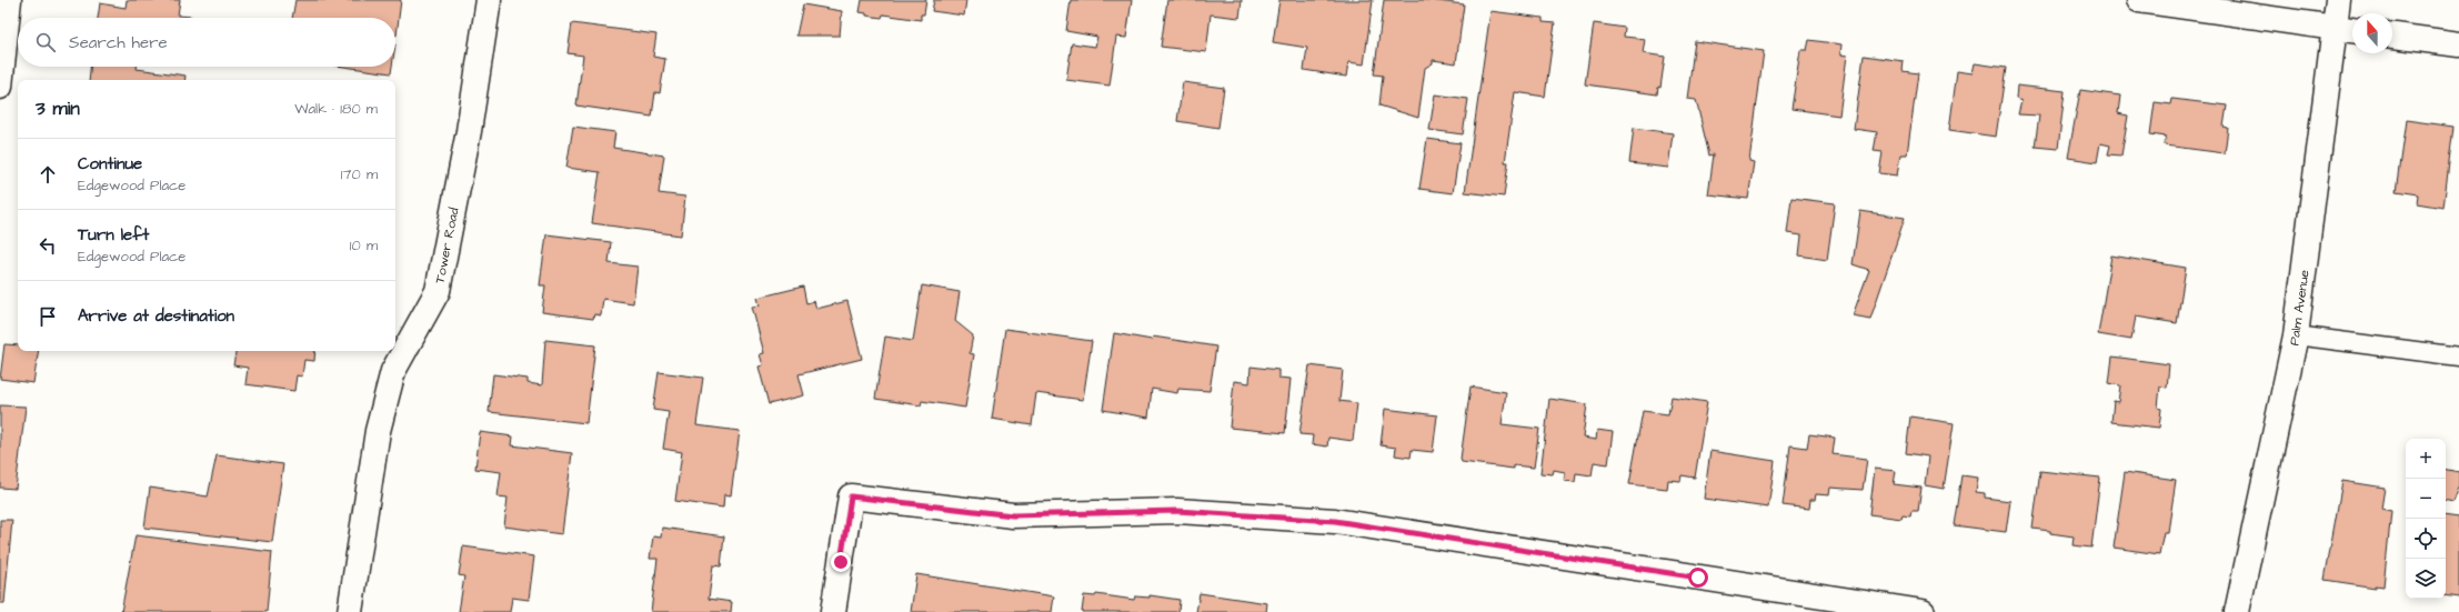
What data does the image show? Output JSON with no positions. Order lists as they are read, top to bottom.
{
  "streets": {
    "street": ["Tower Road", "Palm Avenue"]
  },
  "north": "top",
  "page": {
    "search": "Search here",
    "heading": ["3 min", "Walk · 180 m"],
    "list": [
      ["Continue", "Edgewood Place", "170 m"],
      ["Turn left", "Edgewood Place", "10 m"],
      "Arrive at destination"
    ],
    "map_buttons": ["+", "−"]
  }
}
